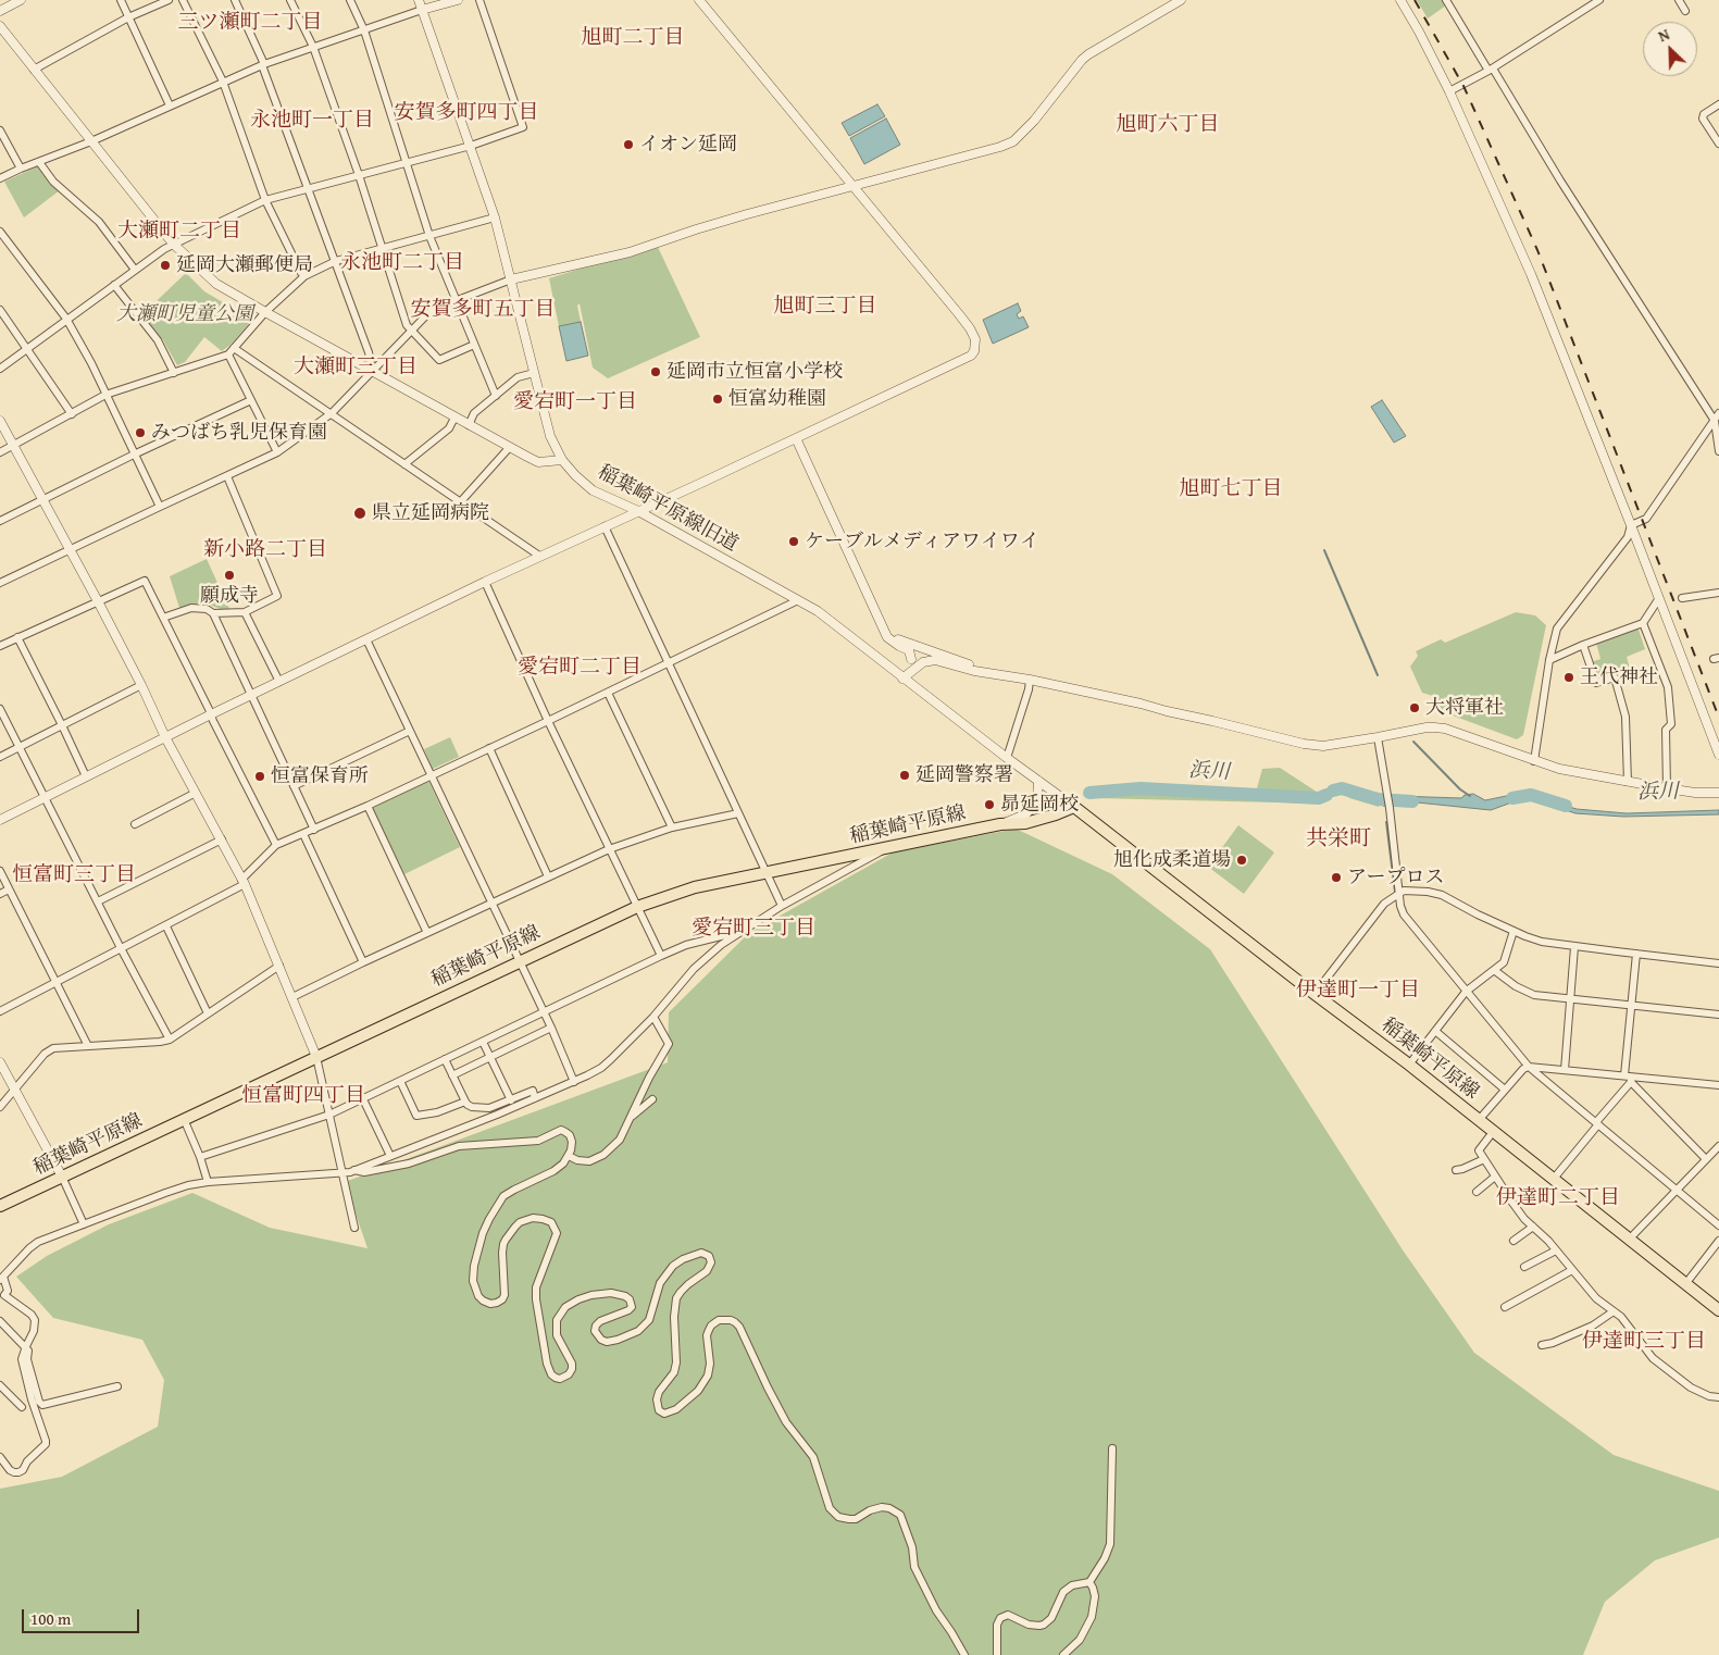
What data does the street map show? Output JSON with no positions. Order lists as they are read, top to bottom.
{
  "streets": {
    "main road": ["稲葉崎平原線"],
    "street": ["稲葉崎平原線旧道"]
  },
  "crossings": [
    ["稲葉崎平原線旧道", "稲葉崎平原線"]
  ],
  "districts": [
    "三ツ瀬町二丁目",
    "旭町二丁目",
    "安賀多町四丁目",
    "永池町一丁目",
    "旭町六丁目",
    "大瀬町二丁目",
    "永池町二丁目",
    "旭町三丁目",
    "安賀多町五丁目",
    "大瀬町三丁目",
    "愛宕町一丁目",
    "旭町七丁目",
    "新小路二丁目",
    "愛宕町二丁目",
    "共栄町",
    "恒富町三丁目",
    "愛宕町三丁目",
    "伊達町一丁目",
    "恒富町四丁目",
    "伊達町二丁目",
    "伊達町三丁目"
  ],
  "water": ["浜川"],
  "parks": ["大瀬町児童公園"],
  "places": [
    "イオン延岡",
    "延岡大瀬郵便局",
    "延岡市立恒富小学校",
    "恒富幼稚園",
    "みつばち乳児保育園",
    "県立延岡病院",
    "ケーブルメディアワイワイ",
    "願成寺",
    "王代神社",
    "大将軍社",
    "延岡警察署",
    "恒富保育所",
    "昴延岡校",
    "旭化成柔道場",
    "アープロス"
  ],
  "scale_bar": "100 m",
  "north": "top left"
}
